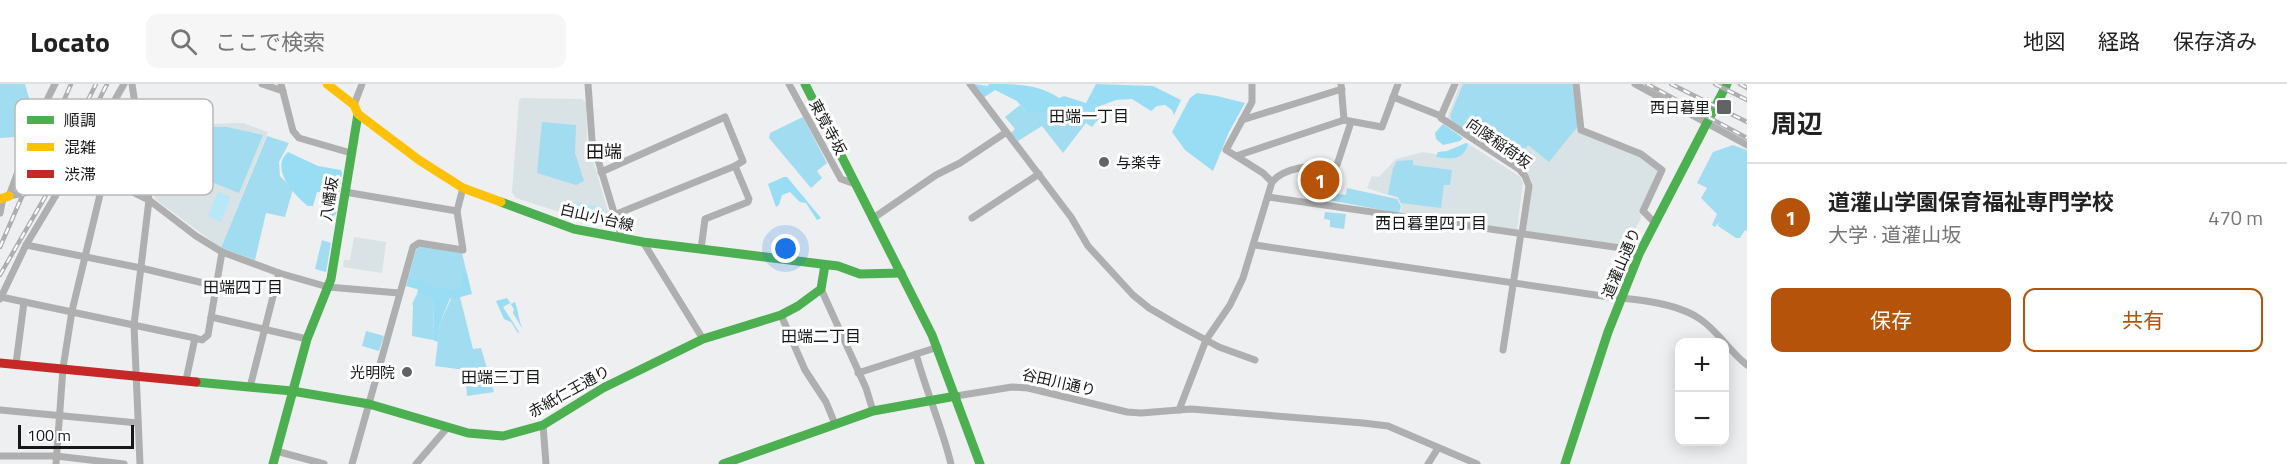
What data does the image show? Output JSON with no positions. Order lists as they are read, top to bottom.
{
  "streets": {
    "street": [
      "東覚寺坂",
      "向陵稲荷坂",
      "八幡坂",
      "白山小台線",
      "道灌山通り",
      "谷田川通り",
      "赤紙仁王通り"
    ]
  },
  "crossings": [
    ["八幡坂", "白山小台線"],
    ["八幡坂", "赤紙仁王通り"]
  ],
  "districts": [
    "田端一丁目",
    "田端",
    "西日暮里四丁目",
    "田端四丁目",
    "田端二丁目",
    "田端三丁目"
  ],
  "places": {
    "transit": ["西日暮里"],
    "other": ["与楽寺", "光明院"]
  },
  "legend": ["順調", "混雑", "渋滞"],
  "scale_bar": "100 m",
  "page": {
    "header": "Locato",
    "search": "ここで検索",
    "nav": ["地図", "経路", "保存済み"],
    "heading": "周辺",
    "pins": "1",
    "list": [
      {
        "mark": "1",
        "name": "道灌山学園保育福祉専門学校",
        "note": "大学 · 道灌山坂",
        "value": "470 m"
      }
    ],
    "buttons": ["保存", "共有"],
    "map_buttons": ["+", "−"],
    "scale": "100 m"
  }
}
